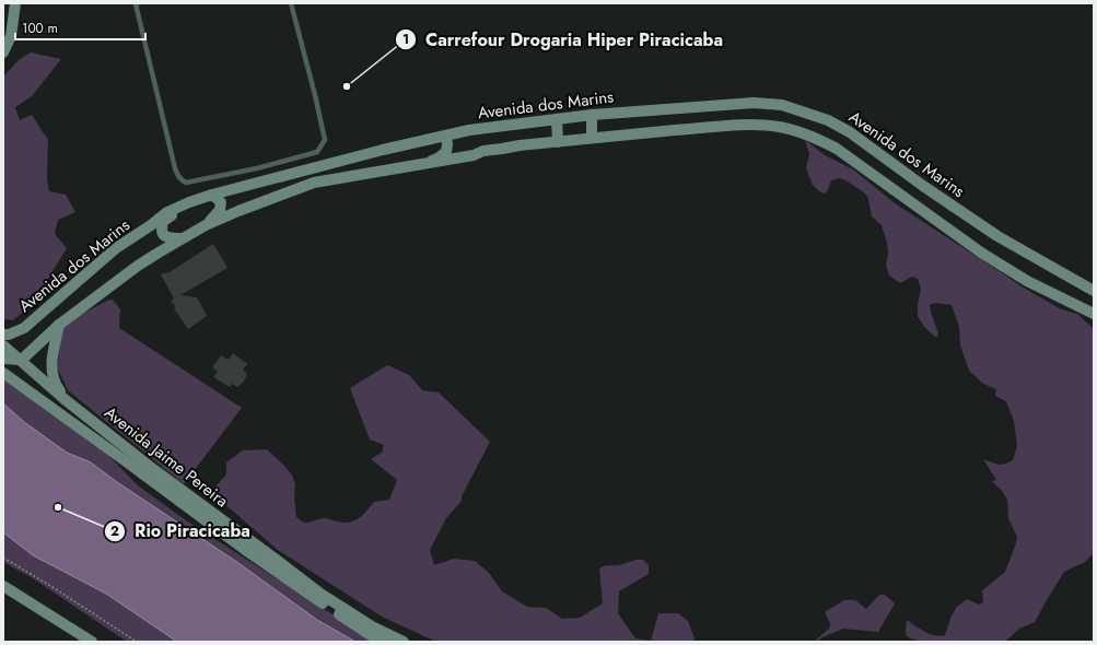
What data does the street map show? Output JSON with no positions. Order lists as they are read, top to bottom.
{
  "streets": {
    "street": ["Avenida dos Marins", "Avenida Jaime Pereira"]
  },
  "places": ["Carrefour Drogaria Hiper Piracicaba", "Rio Piracicaba"],
  "scale_bar": "100 m"
}
